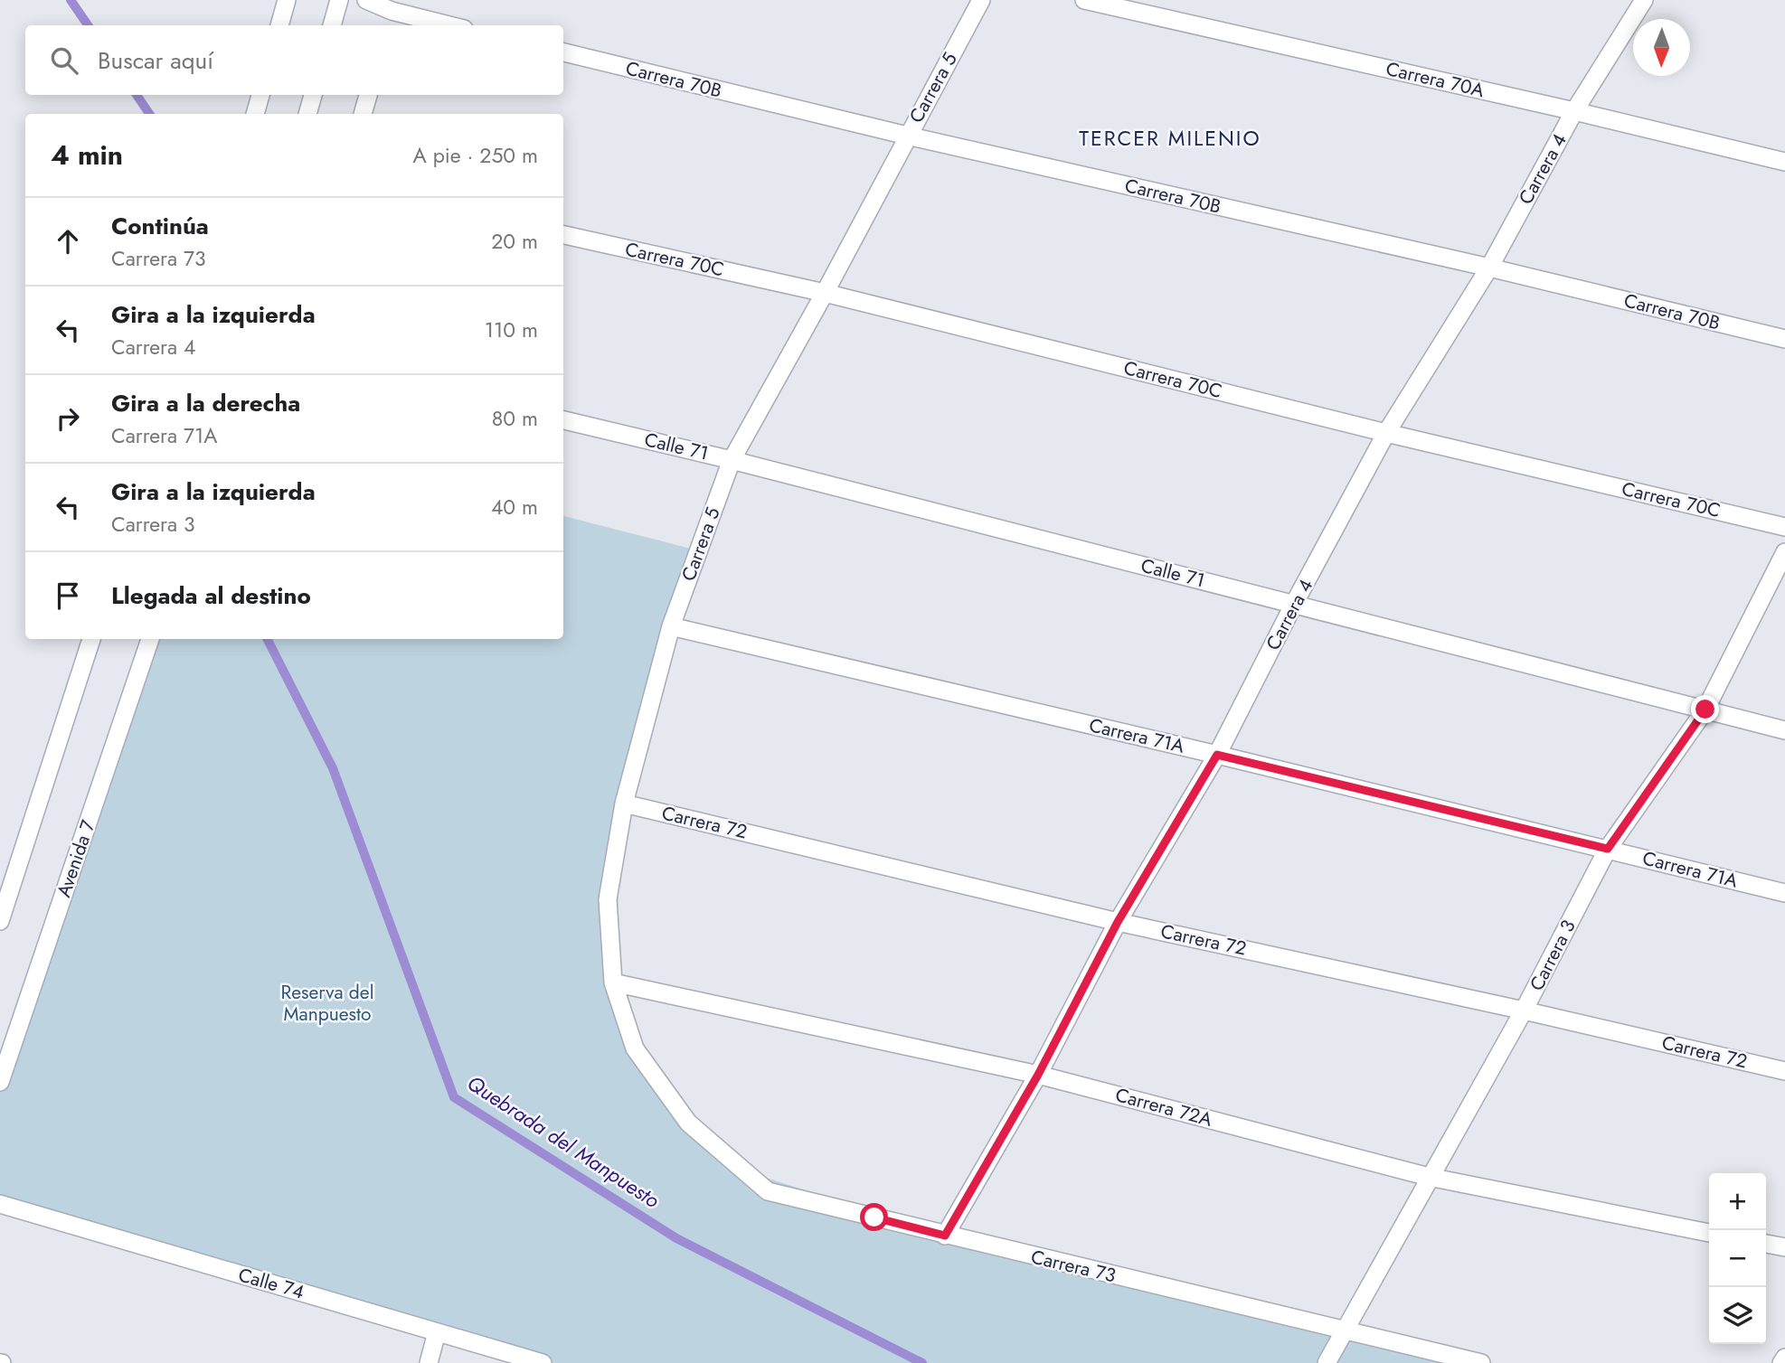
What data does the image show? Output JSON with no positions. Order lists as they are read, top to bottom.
{
  "streets": {
    "street": [
      "Carrera 70B",
      "Carrera 70A",
      "Carrera 5",
      "Carrera 4",
      "Carrera 70C",
      "Calle 71",
      "Carrera 71A",
      "Carrera 72",
      "Avenida 7",
      "Carrera 3",
      "Carrera 72A",
      "Carrera 73",
      "Calle 74"
    ]
  },
  "crossings": [
    ["Carrera 70B", "Carrera 5"],
    ["Carrera 70B", "Carrera 4"],
    ["Carrera 70A", "Carrera 4"],
    ["Carrera 5", "Carrera 70C"],
    ["Carrera 5", "Calle 71"],
    ["Carrera 5", "Carrera 71A"],
    ["Carrera 5", "Carrera 72"],
    ["Carrera 5", "Carrera 72A"],
    ["Carrera 5", "Carrera 73"],
    ["Carrera 4", "Carrera 70C"],
    ["Carrera 4", "Calle 71"],
    ["Carrera 4", "Carrera 71A"],
    ["Carrera 4", "Carrera 72"],
    ["Carrera 4", "Carrera 72A"],
    ["Carrera 4", "Carrera 73"],
    ["Calle 71", "Carrera 3"],
    ["Carrera 71A", "Carrera 3"],
    ["Carrera 72", "Carrera 3"],
    ["Carrera 3", "Carrera 72A"],
    ["Carrera 3", "Carrera 73"]
  ],
  "districts": ["TERCER MILENIO"],
  "water": ["Quebrada del Manpuesto"],
  "parks": ["Reserva del Manpuesto"],
  "north": "bottom",
  "page": {
    "search": "Buscar aquí",
    "heading": ["4 min", "A pie · 250 m"],
    "list": [
      ["Continúa", "Carrera 73", "20 m"],
      ["Gira a la izquierda", "Carrera 4", "110 m"],
      ["Gira a la derecha", "Carrera 71A", "80 m"],
      ["Gira a la izquierda", "Carrera 3", "40 m"],
      "Llegada al destino"
    ],
    "map_buttons": ["+", "−"]
  }
}
